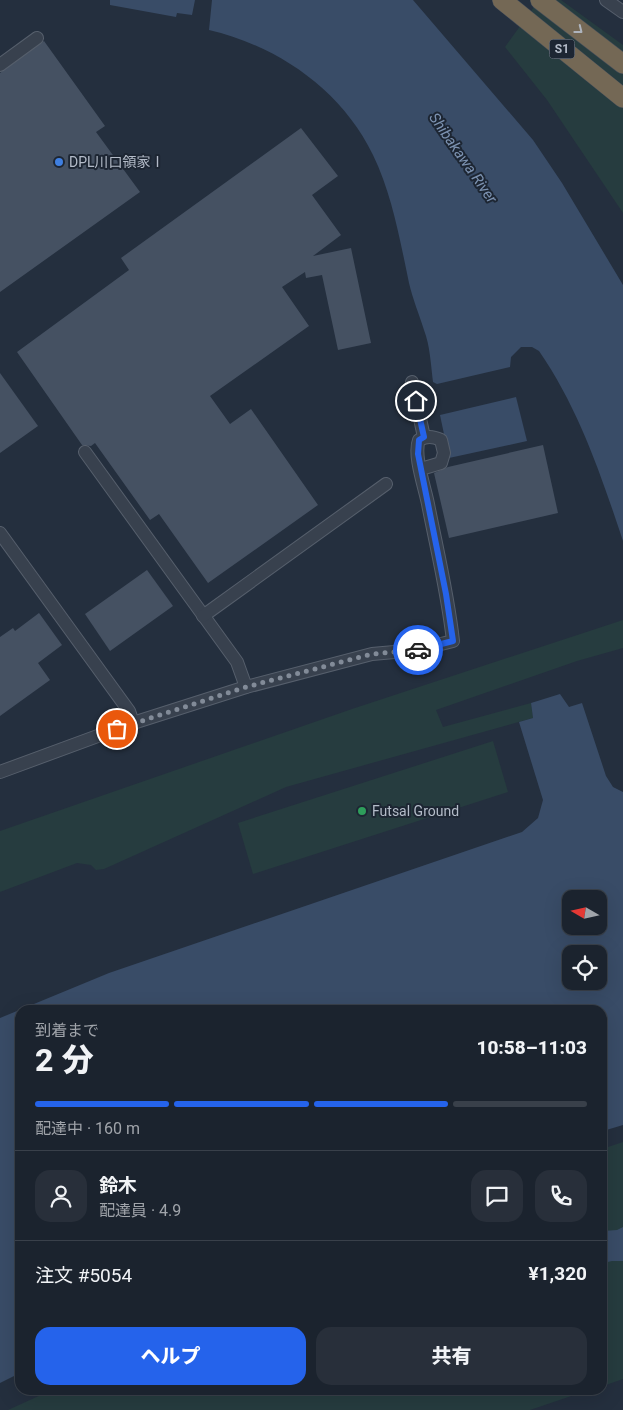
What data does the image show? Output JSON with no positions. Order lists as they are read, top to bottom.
{
  "streets": {
    "highway": ["S1"]
  },
  "water": ["Shibakawa River"],
  "places": ["DPL川口領家Ⅰ", "Futsal Ground"],
  "north": "left",
  "page": {
    "heading": ["2 分", "到着まで", "10:58–11:03"],
    "panel": [
      "鈴木",
      "配達員 · 4.9",
      "注文 #5054",
      "¥1,320"
    ],
    "bar": "配達中 · 160 m",
    "buttons": ["ヘルプ", "共有"]
  }
}
